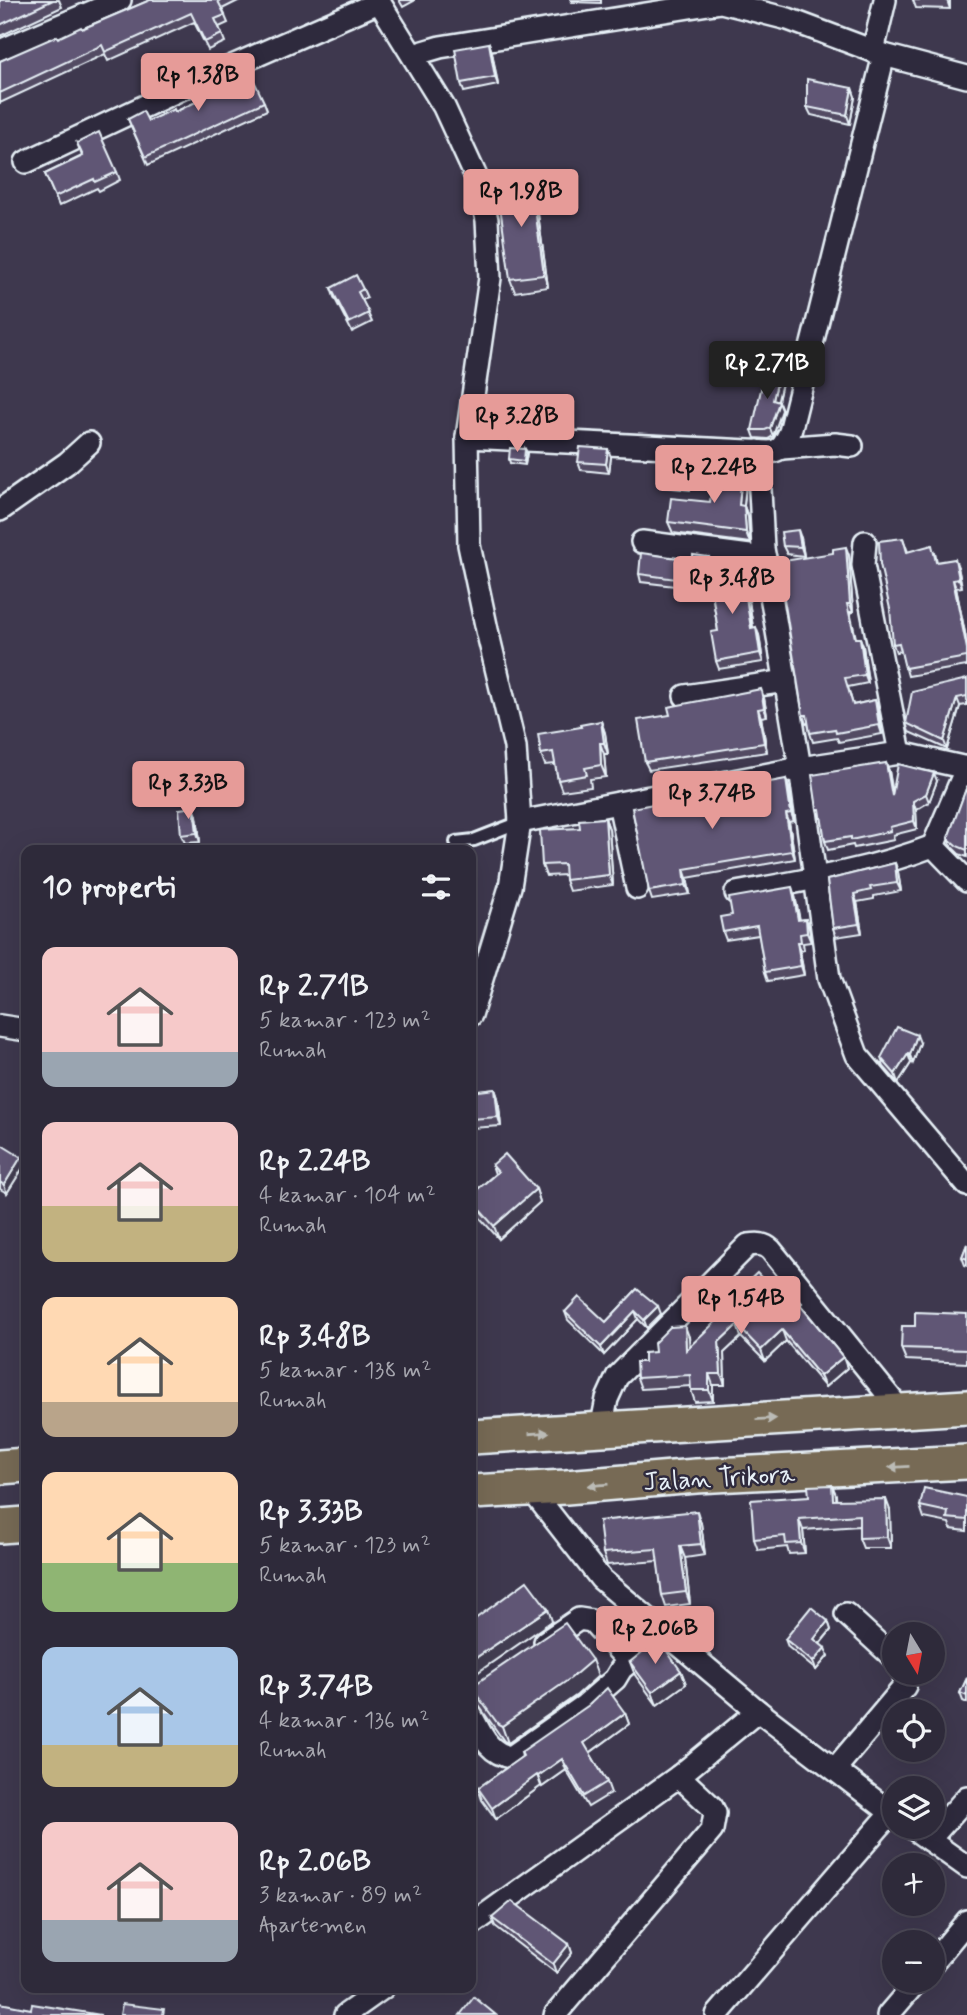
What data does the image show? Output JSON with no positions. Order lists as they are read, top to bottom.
{
  "streets": {
    "main road": ["Jalan Trikora"]
  },
  "north": "bottom",
  "page": {
    "price": [
      "Rp 1.38B",
      "Rp 1.98B",
      "Rp 2.71B",
      "Rp 3.28B",
      "Rp 2.24B",
      "Rp 3.48B",
      "Rp 3.33B",
      "Rp 3.74B",
      "Rp 1.54B",
      "Rp 2.06B"
    ],
    "heading": "10 properti",
    "list": [
      {
        "name": "Rp 2.71B",
        "note": "5 kamar · 123 m² · Rumah"
      },
      {
        "name": "Rp 2.24B",
        "note": "4 kamar · 104 m² · Rumah"
      },
      {
        "name": "Rp 3.48B",
        "note": "5 kamar · 138 m² · Rumah"
      },
      {
        "name": "Rp 3.33B",
        "note": "5 kamar · 123 m² · Rumah"
      },
      {
        "name": "Rp 3.74B",
        "note": "4 kamar · 136 m² · Rumah"
      },
      {
        "name": "Rp 2.06B",
        "note": "3 kamar · 89 m² · Apartemen"
      }
    ],
    "map_buttons": ["+", "−"]
  }
}
